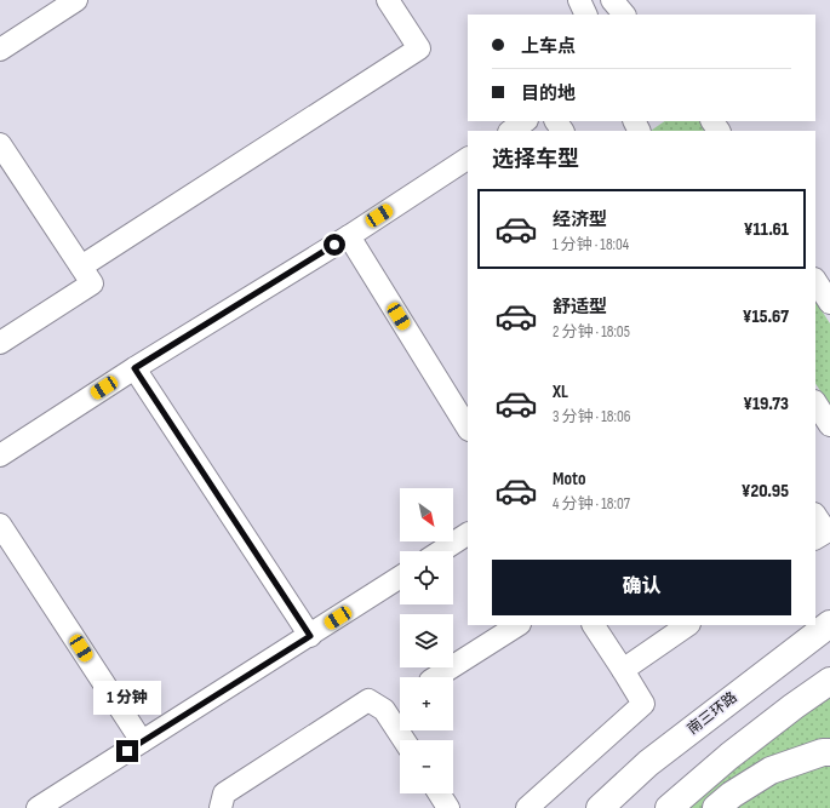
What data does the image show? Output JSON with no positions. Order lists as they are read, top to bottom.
{
  "streets": {
    "highway": ["南三环路"]
  },
  "north": "bottom right",
  "page": {
    "banner": ["上车点", "目的地"],
    "heading": "选择车型",
    "list": [
      {
        "name": "经济型",
        "note": "1 分钟 · 18:04",
        "value": "¥11.61"
      },
      {
        "name": "舒适型",
        "note": "2 分钟 · 18:05",
        "value": "¥15.67"
      },
      {
        "name": "XL",
        "note": "3 分钟 · 18:06",
        "value": "¥19.73"
      },
      {
        "name": "Moto",
        "note": "4 分钟 · 18:07",
        "value": "¥20.95"
      }
    ],
    "map_buttons": ["+", "−"],
    "buttons": "确认",
    "bubble": "1 分钟"
  }
}
